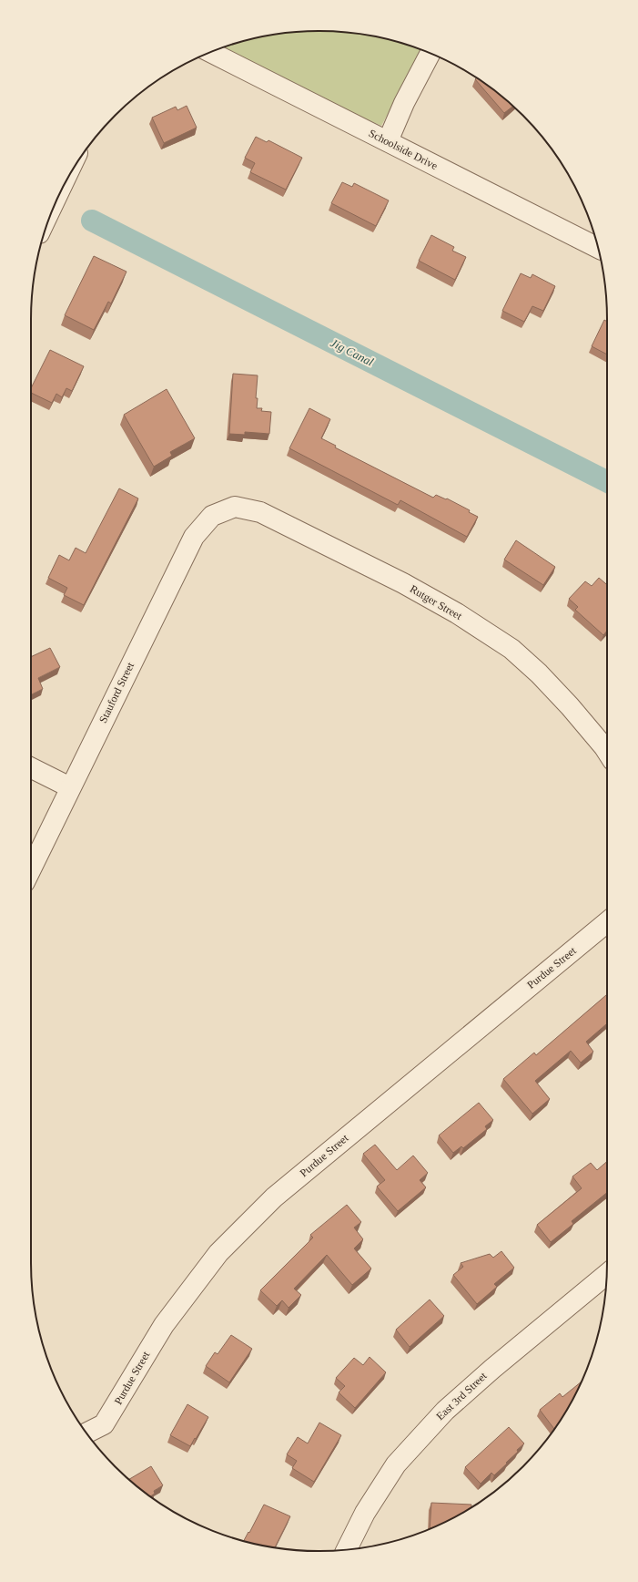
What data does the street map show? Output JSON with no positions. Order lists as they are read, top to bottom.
{
  "streets": {
    "street": [
      "Schoolside Drive",
      "Rutger Street",
      "Stauford Street",
      "Purdue Street",
      "East 3rd Street"
    ]
  },
  "crossings": [
    ["Rutger Street", "Stauford Street"]
  ],
  "water": ["Jig Canal"]
}
